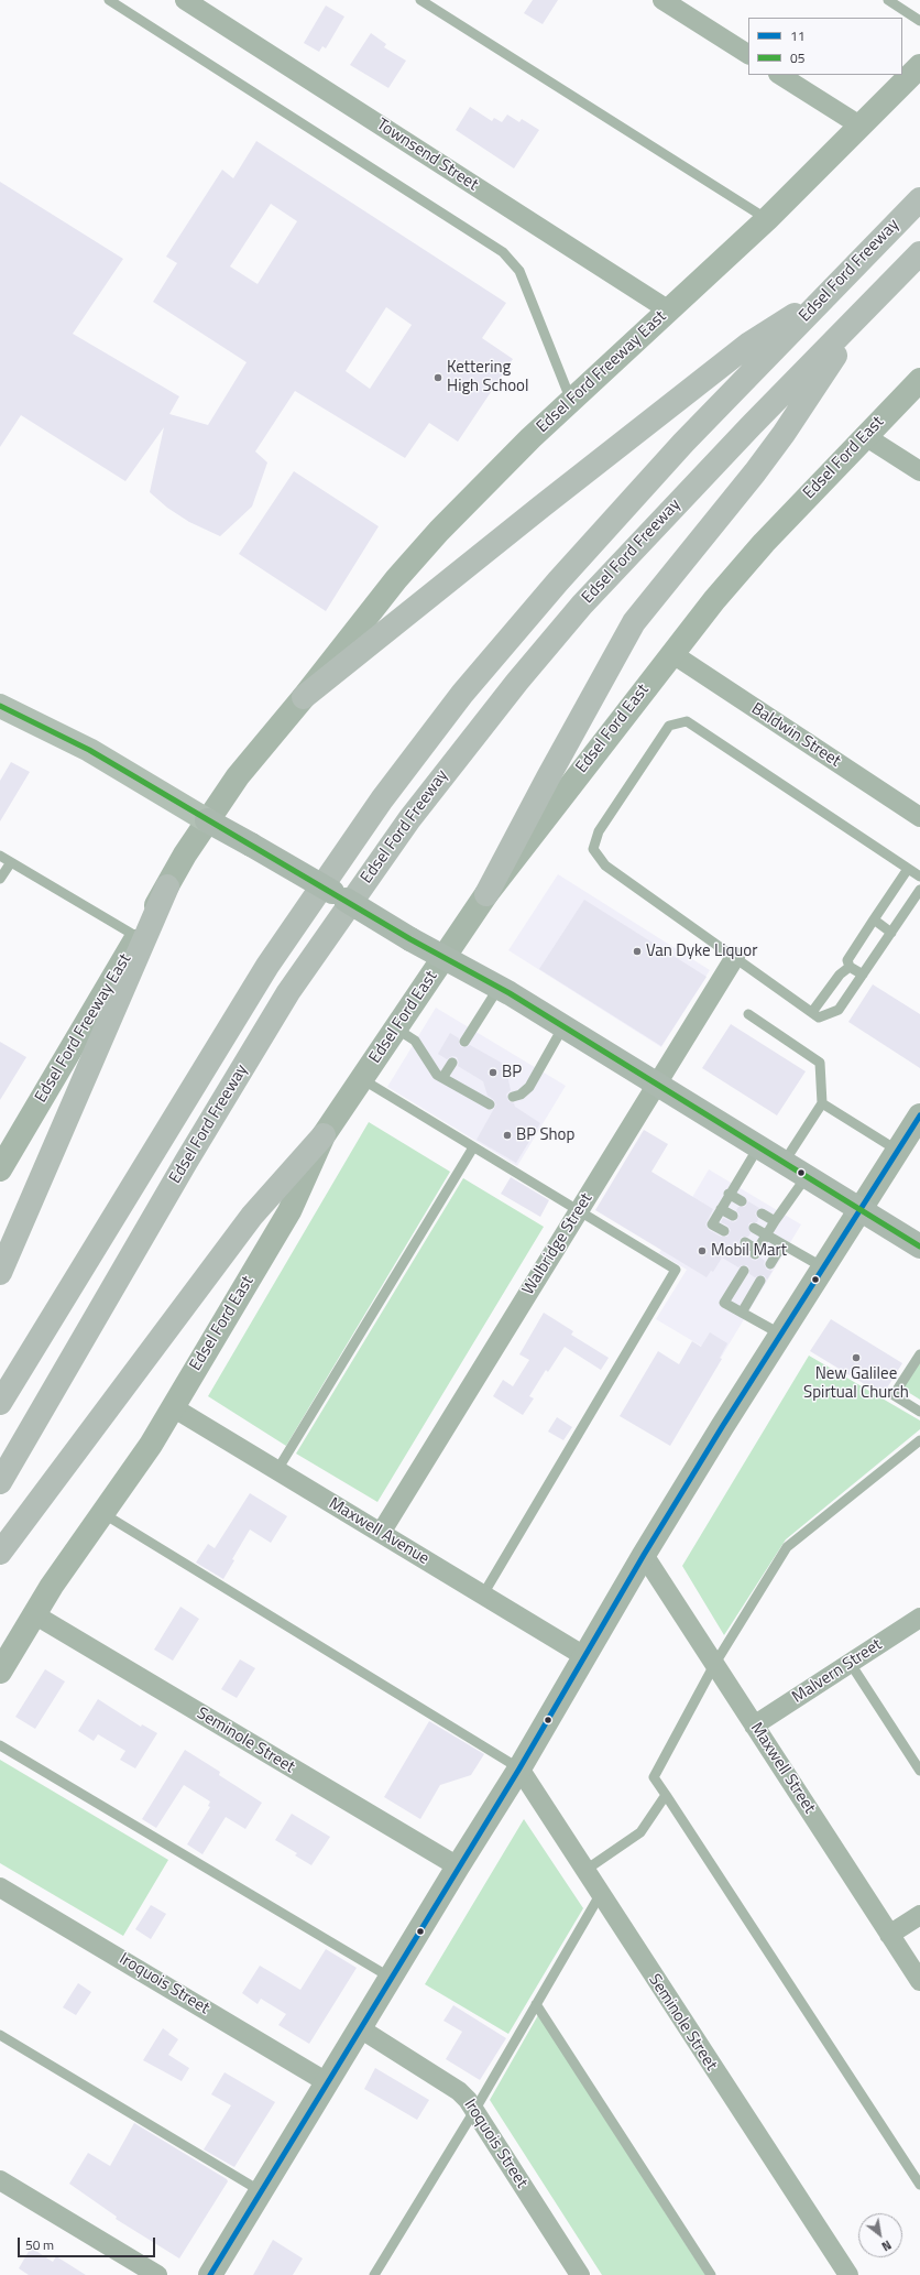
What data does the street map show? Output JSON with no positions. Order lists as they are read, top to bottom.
{
  "streets": {
    "highway": ["Edsel Ford Freeway"],
    "street": [
      "Townsend Street",
      "Edsel Ford Freeway East",
      "Edsel Ford East",
      "Baldwin Street",
      "Walbridge Street",
      "Maxwell Avenue",
      "Malvern Street",
      "Seminole Street",
      "Maxwell Street",
      "Iroquois Street"
    ]
  },
  "crossings": [
    ["Townsend Street", "Edsel Ford Freeway East"],
    ["Edsel Ford East", "Baldwin Street"],
    ["Edsel Ford East", "Maxwell Avenue"],
    ["Edsel Ford East", "Seminole Street"],
    ["Walbridge Street", "Maxwell Avenue"],
    ["Malvern Street", "Maxwell Street"]
  ],
  "places": [
    "Kettering High School",
    "Van Dyke Liquor",
    "BP",
    "BP Shop",
    "Mobil Mart",
    "New Galilee Spirtual Church"
  ],
  "lines": ["transit line 05", "transit line 11"],
  "legend": ["11", "05"],
  "scale_bar": "50 m",
  "north": "bottom right"
}
